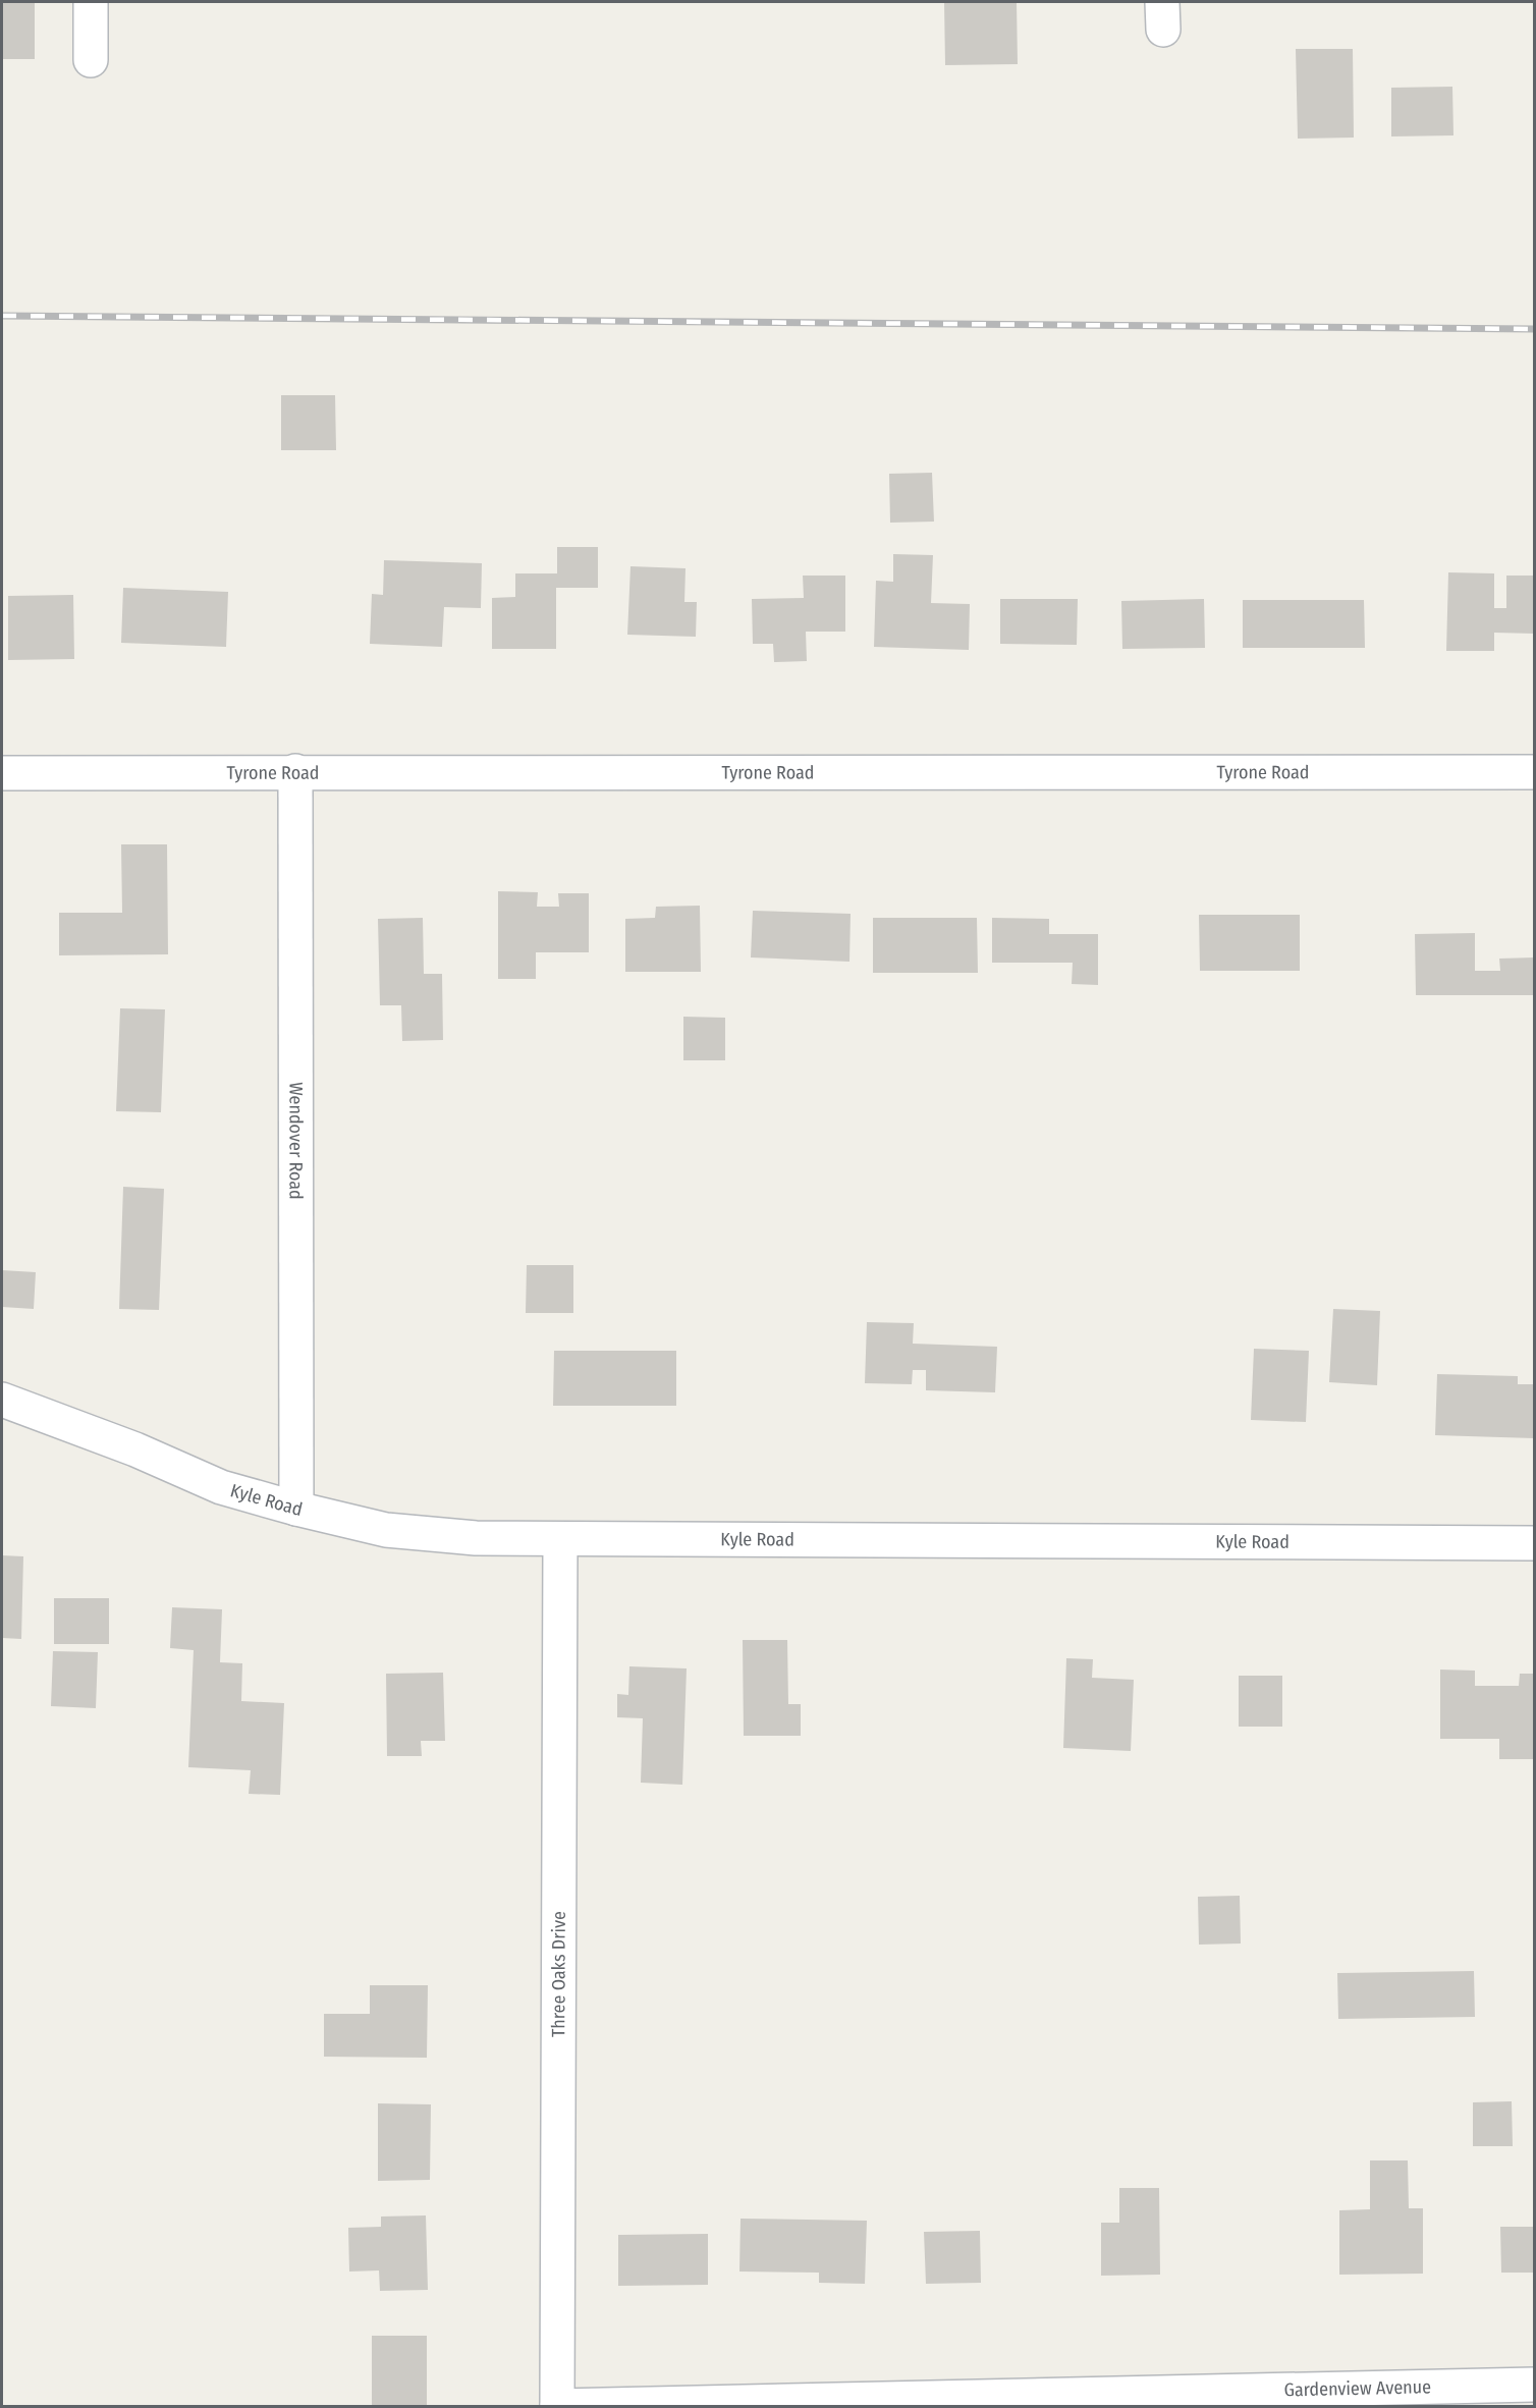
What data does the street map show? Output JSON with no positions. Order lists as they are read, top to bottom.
{
  "streets": {
    "street": [
      "Tyrone Road",
      "Wendover Road",
      "Kyle Road",
      "Three Oaks Drive",
      "Gardenview Avenue"
    ]
  },
  "crossings": [
    ["Tyrone Road", "Wendover Road"],
    ["Wendover Road", "Kyle Road"],
    ["Kyle Road", "Three Oaks Drive"],
    ["Three Oaks Drive", "Gardenview Avenue"]
  ]
}
